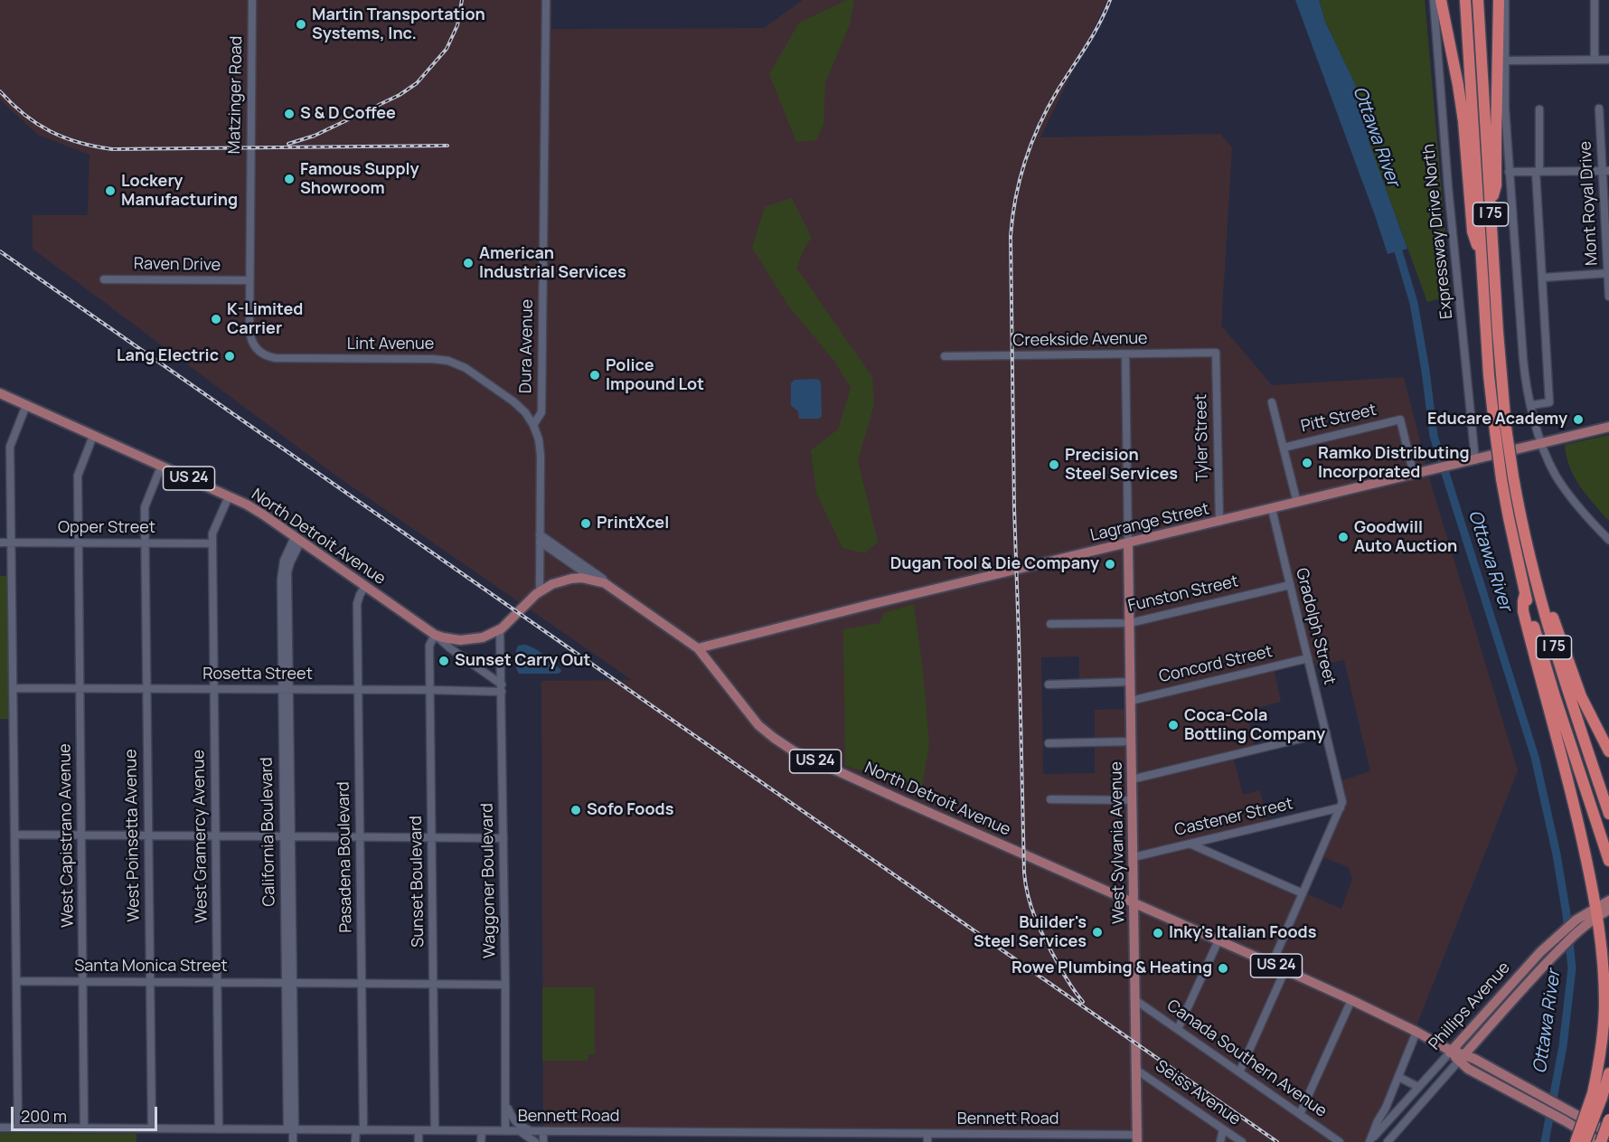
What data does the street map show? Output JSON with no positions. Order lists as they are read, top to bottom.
{
  "streets": {
    "highway": ["I 75"],
    "main road": [
      "US 24",
      "Lagrange Street",
      "North Detroit Avenue",
      "West Sylvania Avenue",
      "Phillips Avenue"
    ],
    "street": [
      "Matzinger Road",
      "Mont Royal Drive",
      "Expressway Drive North",
      "Raven Drive",
      "Creekside Avenue",
      "Lint Avenue",
      "Dura Avenue",
      "Pitt Street",
      "Tyler Street",
      "Opper Street",
      "Funston Street",
      "Gradolph Street",
      "Concord Street",
      "Rosetta Street",
      "Castener Street",
      "California Boulevard",
      "West Capistrano Avenue",
      "West Poinsetta Avenue",
      "West Gramercy Avenue",
      "Pasadena Boulevard",
      "Waggoner Boulevard",
      "Sunset Boulevard",
      "Santa Monica Street",
      "Canada Southern Avenue",
      "Seiss Avenue",
      "Bennett Road"
    ]
  },
  "crossings": [
    ["Matzinger Road", "Raven Drive"],
    ["Matzinger Road", "Lint Avenue"],
    ["Expressway Drive North", "Lagrange Street"],
    ["Creekside Avenue", "Tyler Street"],
    ["Lint Avenue", "Dura Avenue"],
    ["Pitt Street", "Lagrange Street"],
    ["Tyler Street", "Lagrange Street"],
    ["Lagrange Street", "North Detroit Avenue"],
    ["Lagrange Street", "Gradolph Street"],
    ["Lagrange Street", "West Sylvania Avenue"],
    ["Opper Street", "West Capistrano Avenue"],
    ["Opper Street", "West Poinsetta Avenue"],
    ["Opper Street", "West Gramercy Avenue"],
    ["North Detroit Avenue", "Gradolph Street"],
    ["North Detroit Avenue", "Rosetta Street"],
    ["North Detroit Avenue", "California Boulevard"],
    ["North Detroit Avenue", "West Capistrano Avenue"],
    ["North Detroit Avenue", "West Poinsetta Avenue"],
    ["North Detroit Avenue", "West Gramercy Avenue"],
    ["North Detroit Avenue", "West Sylvania Avenue"],
    ["North Detroit Avenue", "Pasadena Boulevard"],
    ["North Detroit Avenue", "Waggoner Boulevard"],
    ["North Detroit Avenue", "Sunset Boulevard"],
    ["North Detroit Avenue", "Phillips Avenue"],
    ["Funston Street", "Gradolph Street"],
    ["Funston Street", "West Sylvania Avenue"],
    ["Gradolph Street", "Concord Street"],
    ["Gradolph Street", "Castener Street"],
    ["Concord Street", "West Sylvania Avenue"],
    ["Rosetta Street", "California Boulevard"],
    ["Rosetta Street", "West Capistrano Avenue"],
    ["Rosetta Street", "West Poinsetta Avenue"],
    ["Rosetta Street", "West Gramercy Avenue"],
    ["Rosetta Street", "Pasadena Boulevard"],
    ["Rosetta Street", "Waggoner Boulevard"],
    ["Rosetta Street", "Sunset Boulevard"],
    ["Castener Street", "West Sylvania Avenue"],
    ["California Boulevard", "Santa Monica Street"],
    ["California Boulevard", "Bennett Road"],
    ["West Capistrano Avenue", "Santa Monica Street"],
    ["West Capistrano Avenue", "Bennett Road"],
    ["West Poinsetta Avenue", "Santa Monica Street"],
    ["West Poinsetta Avenue", "Bennett Road"],
    ["West Gramercy Avenue", "Santa Monica Street"],
    ["West Gramercy Avenue", "Bennett Road"],
    ["West Sylvania Avenue", "Canada Southern Avenue"],
    ["West Sylvania Avenue", "Seiss Avenue"],
    ["West Sylvania Avenue", "Bennett Road"],
    ["Pasadena Boulevard", "Santa Monica Street"],
    ["Pasadena Boulevard", "Bennett Road"],
    ["Waggoner Boulevard", "Santa Monica Street"],
    ["Waggoner Boulevard", "Bennett Road"],
    ["Sunset Boulevard", "Santa Monica Street"],
    ["Sunset Boulevard", "Bennett Road"]
  ],
  "water": ["Ottawa River"],
  "places": [
    "Martin Transportation Systems, Inc.",
    "S & D Coffee",
    "Famous Supply Showroom",
    "Lockery Manufacturing",
    "American Industrial Services",
    "K-Limited Carrier",
    "Lang Electric",
    "Police Impound Lot",
    "Educare Academy",
    "Ramko Distributing Incorporated",
    "Precision Steel Services",
    "PrintXcel",
    "Goodwill Auto Auction",
    "Dugan Tool & Die Company",
    "Sunset Carry Out",
    "Coca-Cola Bottling Company",
    "Sofo Foods",
    "Builder's Steel Services",
    "Inky's Italian Foods",
    "Rowe Plumbing & Heating"
  ],
  "scale_bar": "200 m"
}
